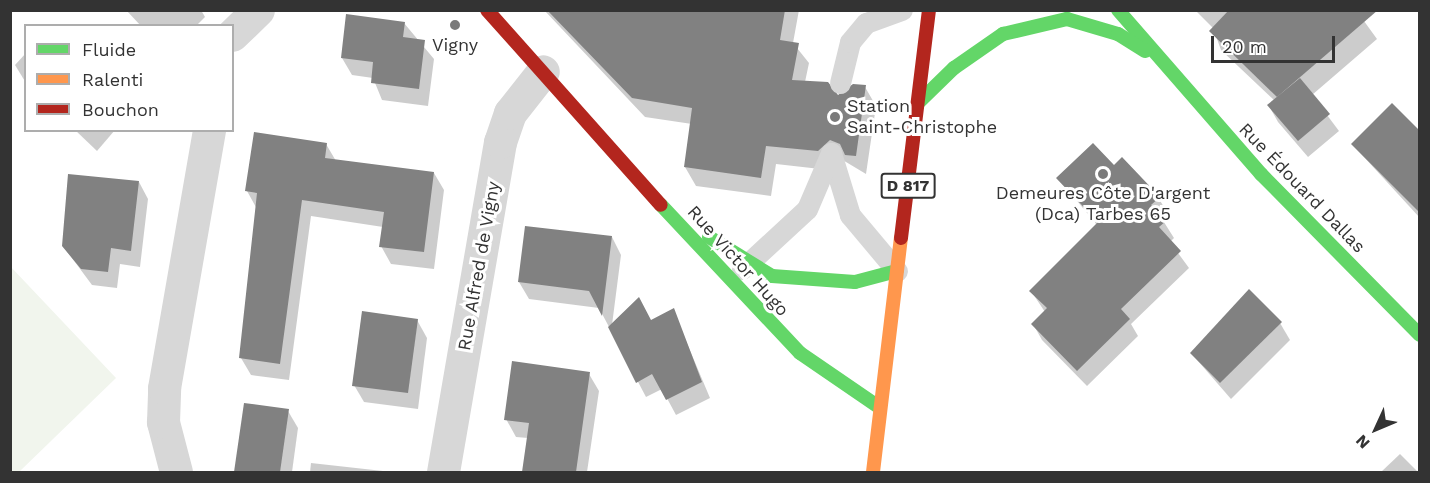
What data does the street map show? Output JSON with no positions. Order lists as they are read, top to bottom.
{
  "streets": {
    "street": [
      "D 817",
      "Rue Édouard Dallas",
      "Rue Victor Hugo",
      "Rue Alfred de Vigny"
    ]
  },
  "crossings": [
    ["D 817", "Rue Édouard Dallas"],
    ["D 817", "Rue Victor Hugo"],
    ["Rue Victor Hugo", "Rue Alfred de Vigny"]
  ],
  "places": ["Vigny", "Station Saint-Christophe", "Demeures Côte D'argent (Dca) Tarbes 65"],
  "legend": ["Fluide", "Ralenti", "Bouchon"],
  "scale_bar": "20 m",
  "north": "bottom left"
}
